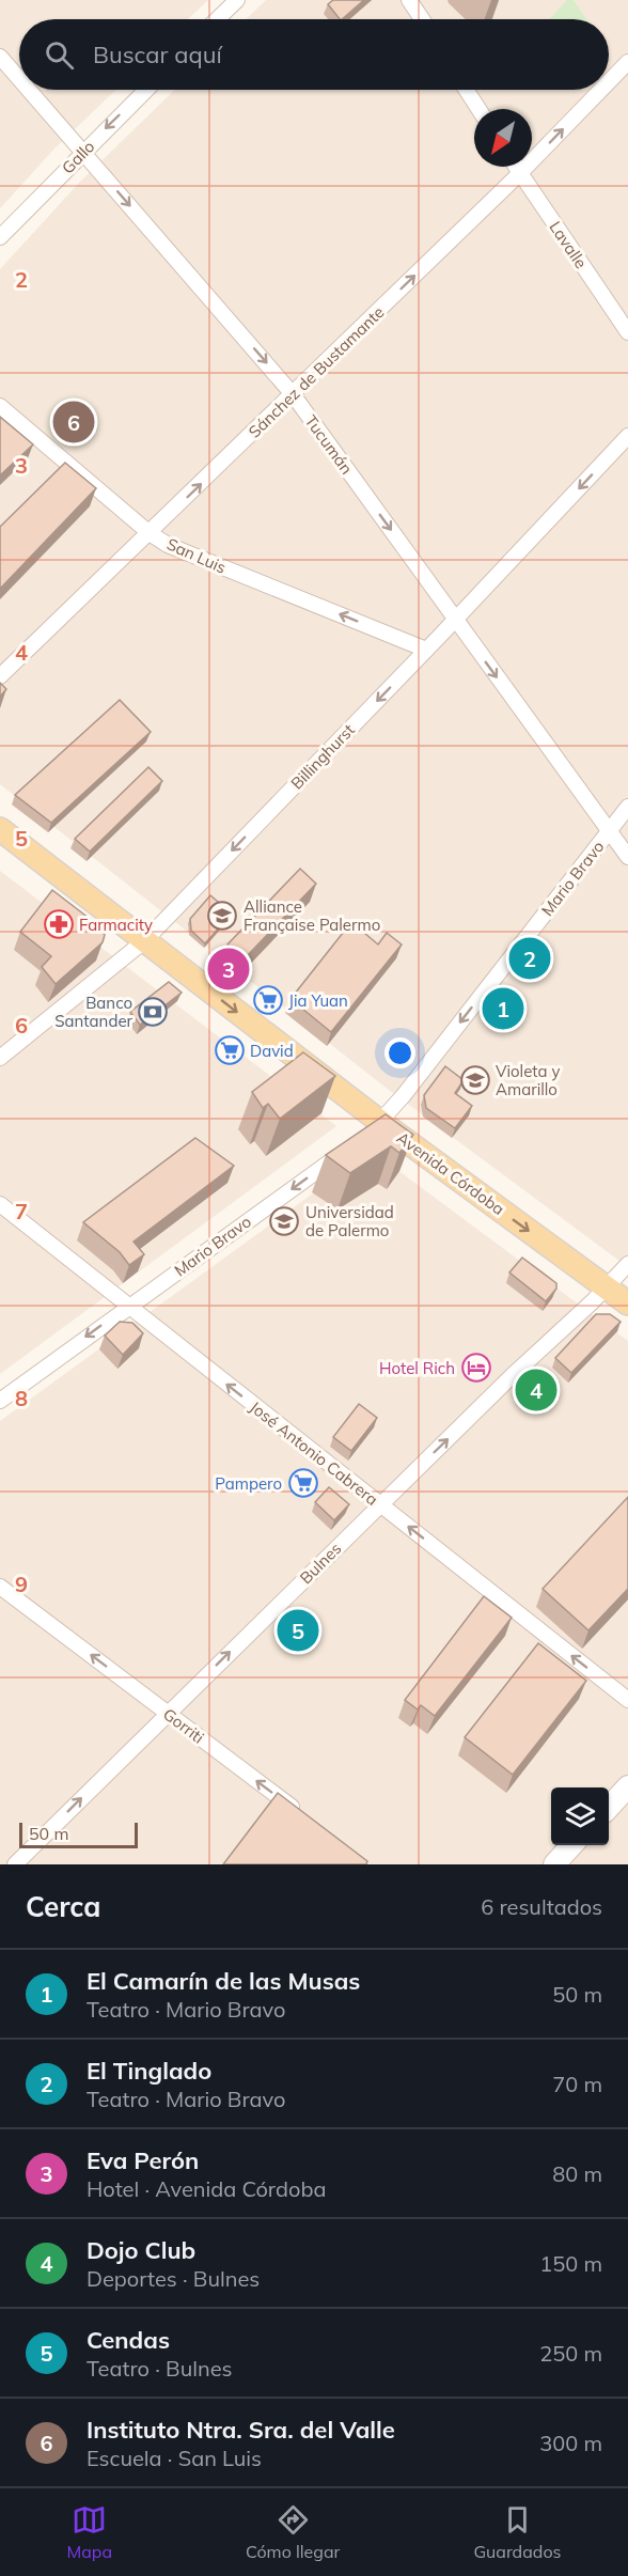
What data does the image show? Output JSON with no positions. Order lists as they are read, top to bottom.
{
  "streets": {
    "main road": ["Avenida Córdoba"],
    "street": [
      "Gallo",
      "Lavalle",
      "Sánchez de Bustamante",
      "Tucumán",
      "San Luis",
      "Billinghurst",
      "Mario Bravo",
      "José Antonio Cabrera",
      "Bulnes",
      "Gorriti"
    ]
  },
  "crossings": [
    ["Gallo", "Tucumán"],
    ["Lavalle", "Sánchez de Bustamante"],
    ["Sánchez de Bustamante", "Tucumán"],
    ["Sánchez de Bustamante", "San Luis"],
    ["Tucumán", "Billinghurst"],
    ["Tucumán", "Mario Bravo"],
    ["San Luis", "Billinghurst"],
    ["Billinghurst", "Avenida Córdoba"],
    ["Mario Bravo", "Avenida Córdoba"],
    ["Mario Bravo", "José Antonio Cabrera"],
    ["Avenida Córdoba", "Bulnes"],
    ["José Antonio Cabrera", "Bulnes"],
    ["Bulnes", "Gorriti"]
  ],
  "one_way": [
    "Gallo",
    "Sánchez de Bustamante",
    "Tucumán",
    "San Luis",
    "Billinghurst",
    "Mario Bravo",
    "Avenida Córdoba",
    "José Antonio Cabrera",
    "Bulnes",
    "Gorriti"
  ],
  "places": {
    "school or university": ["Alliance Française Palermo", "Violeta y Amarillo", "Universidad de Palermo"],
    "pharmacy": ["Farmacity"],
    "supermarket": ["Jia Yuan", "David", "Pampero"],
    "bank": ["Banco Santander"],
    "hotel": ["Hotel Rich"]
  },
  "scale_bar": "50 m",
  "north": "bottom left",
  "page": {
    "search": "Buscar aquí",
    "pins": [
      "6",
      "2",
      "3",
      "1",
      "4",
      "5"
    ],
    "scale": "50 m",
    "heading": ["Cerca", "6 resultados"],
    "list": [
      {
        "mark": "1",
        "name": "El Camarín de las Musas",
        "note": "Teatro · Mario Bravo",
        "value": "50 m"
      },
      {
        "mark": "2",
        "name": "El Tinglado",
        "note": "Teatro · Mario Bravo",
        "value": "70 m"
      },
      {
        "mark": "3",
        "name": "Eva Perón",
        "note": "Hotel · Avenida Córdoba",
        "value": "80 m"
      },
      {
        "mark": "4",
        "name": "Dojo Club",
        "note": "Deportes · Bulnes",
        "value": "150 m"
      },
      {
        "mark": "5",
        "name": "Cendas",
        "note": "Teatro · Bulnes",
        "value": "250 m"
      },
      {
        "mark": "6",
        "name": "Instituto Ntra. Sra. del Valle",
        "note": "Escuela · San Luis",
        "value": "300 m"
      }
    ],
    "nav": ["Mapa", "Cómo llegar", "Guardados"]
  },
  "grid": {
    "rows": [
      "2",
      "3",
      "4",
      "5",
      "6",
      "7",
      "8",
      "9"
    ]
  }
}
